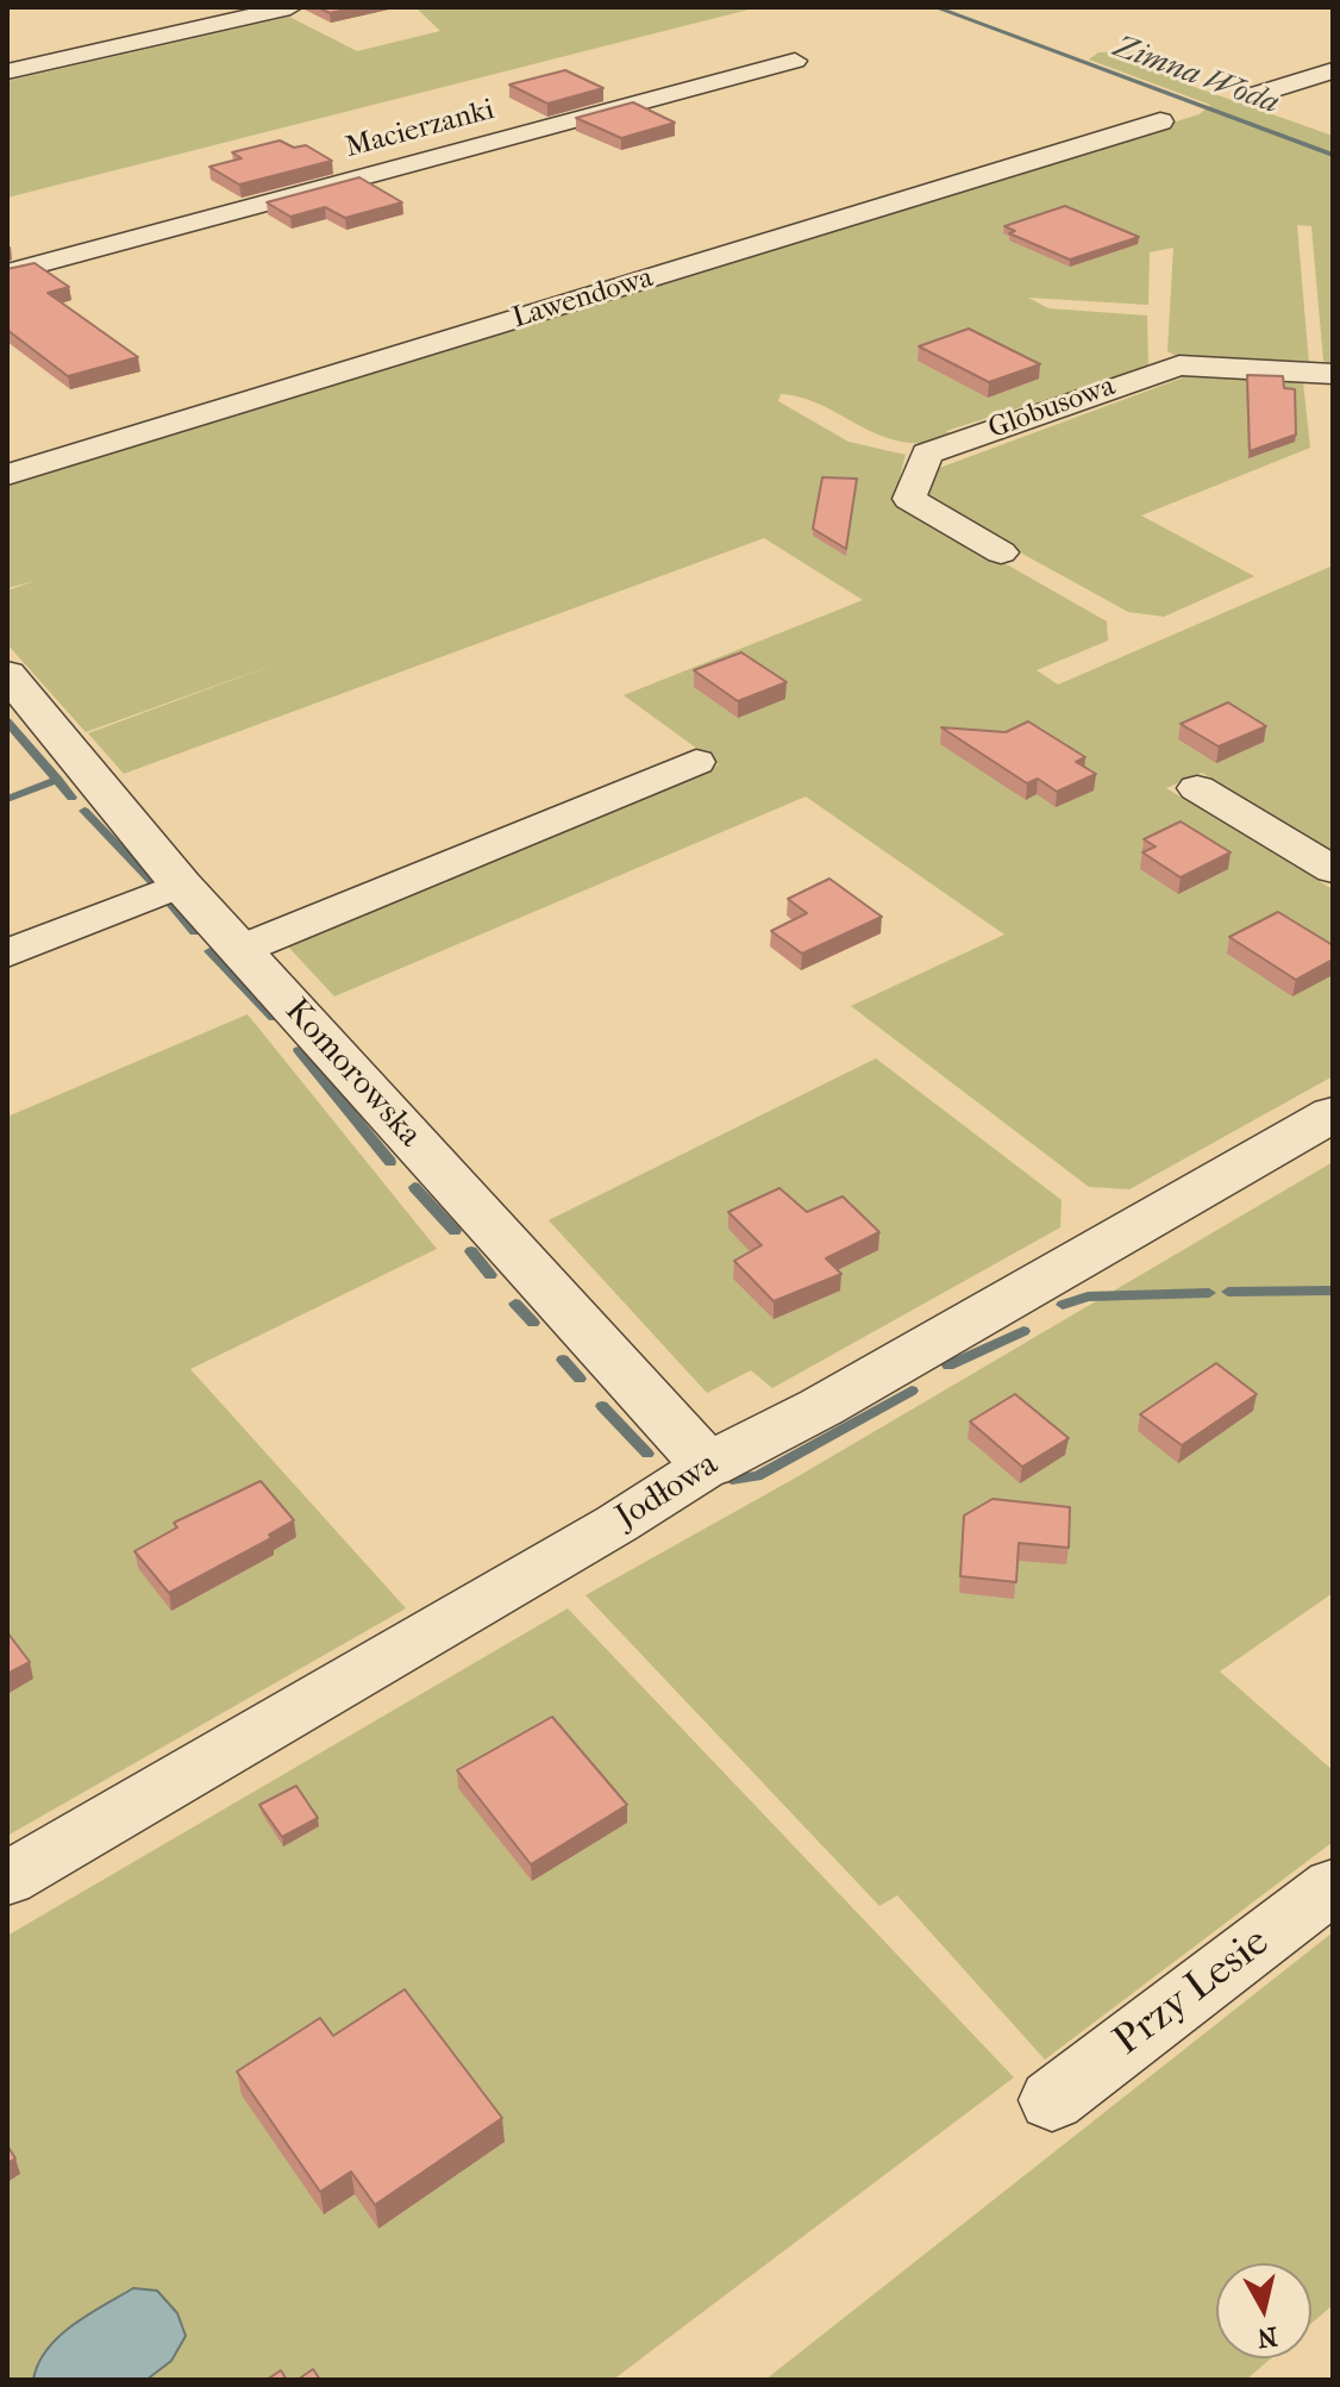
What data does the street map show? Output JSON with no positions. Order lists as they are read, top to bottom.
{
  "streets": {
    "street": [
      "Macierzanki",
      "Lawendowa",
      "Globusowa",
      "Komorowska",
      "Jodłowa",
      "Przy Lesie"
    ]
  },
  "crossings": [
    ["Komorowska", "Jodłowa"]
  ],
  "water": ["Zimna Woda"],
  "north": "bottom"
}
